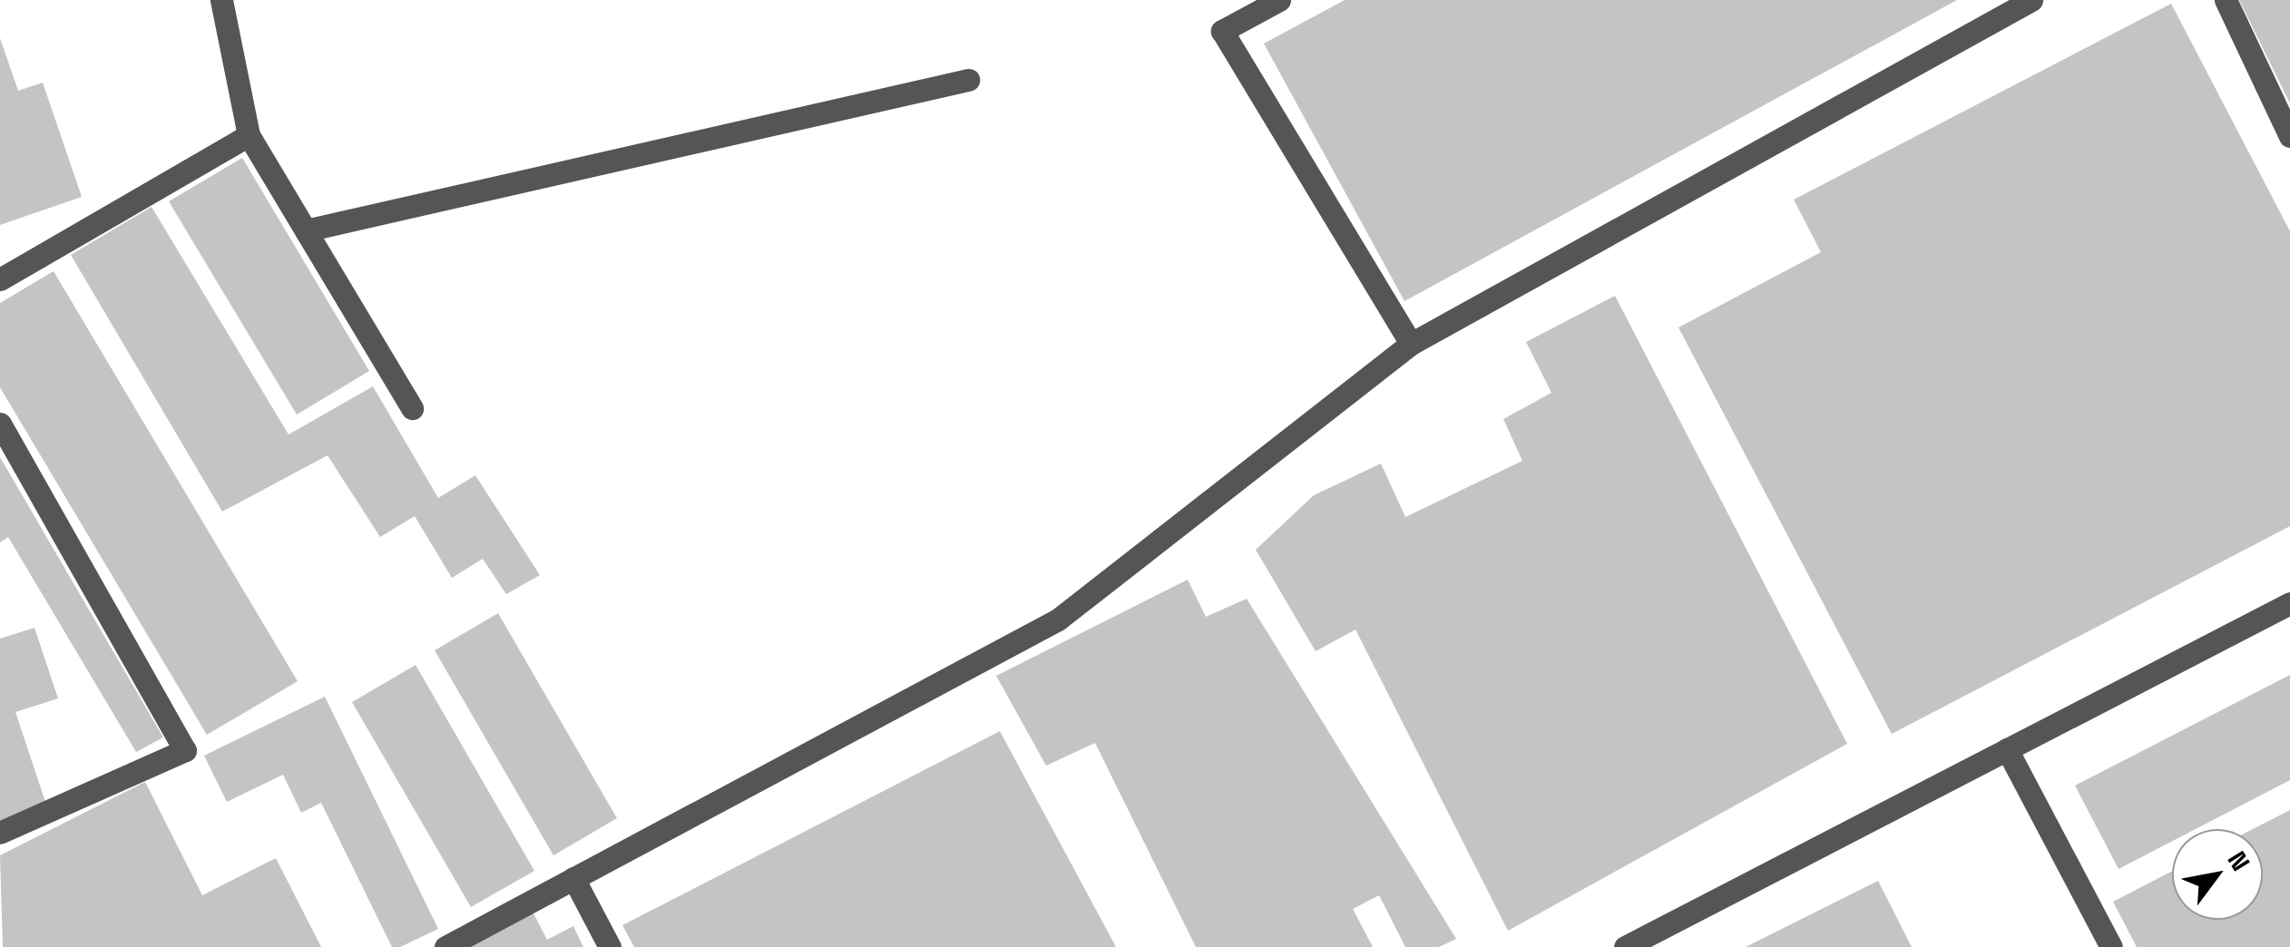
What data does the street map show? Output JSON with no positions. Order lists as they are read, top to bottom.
{
  "north": "top right"
}
